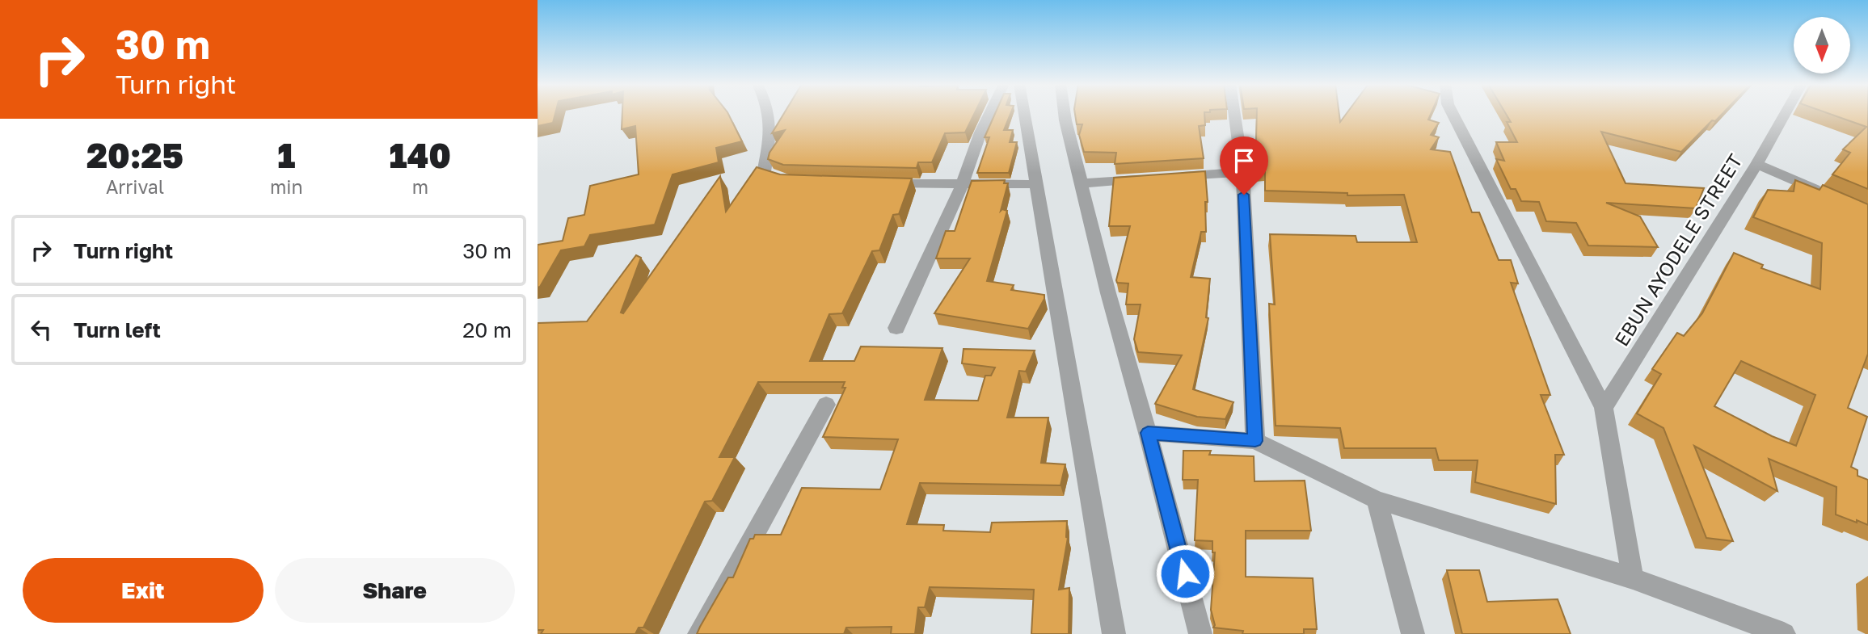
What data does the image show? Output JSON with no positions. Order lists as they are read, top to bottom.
{
  "streets": {
    "street": ["EBUN AYODELE STREET"]
  },
  "north": "bottom",
  "page": {
    "turn": ["30 m", "Turn right"],
    "eta": [
      "20:25",
      "Arrival",
      "1",
      "min",
      "140",
      "m"
    ],
    "list": [
      {
        "name": "Turn right",
        "value": "30 m"
      },
      {
        "name": "Turn left",
        "value": "20 m"
      }
    ],
    "buttons": ["Exit", "Share"]
  }
}
